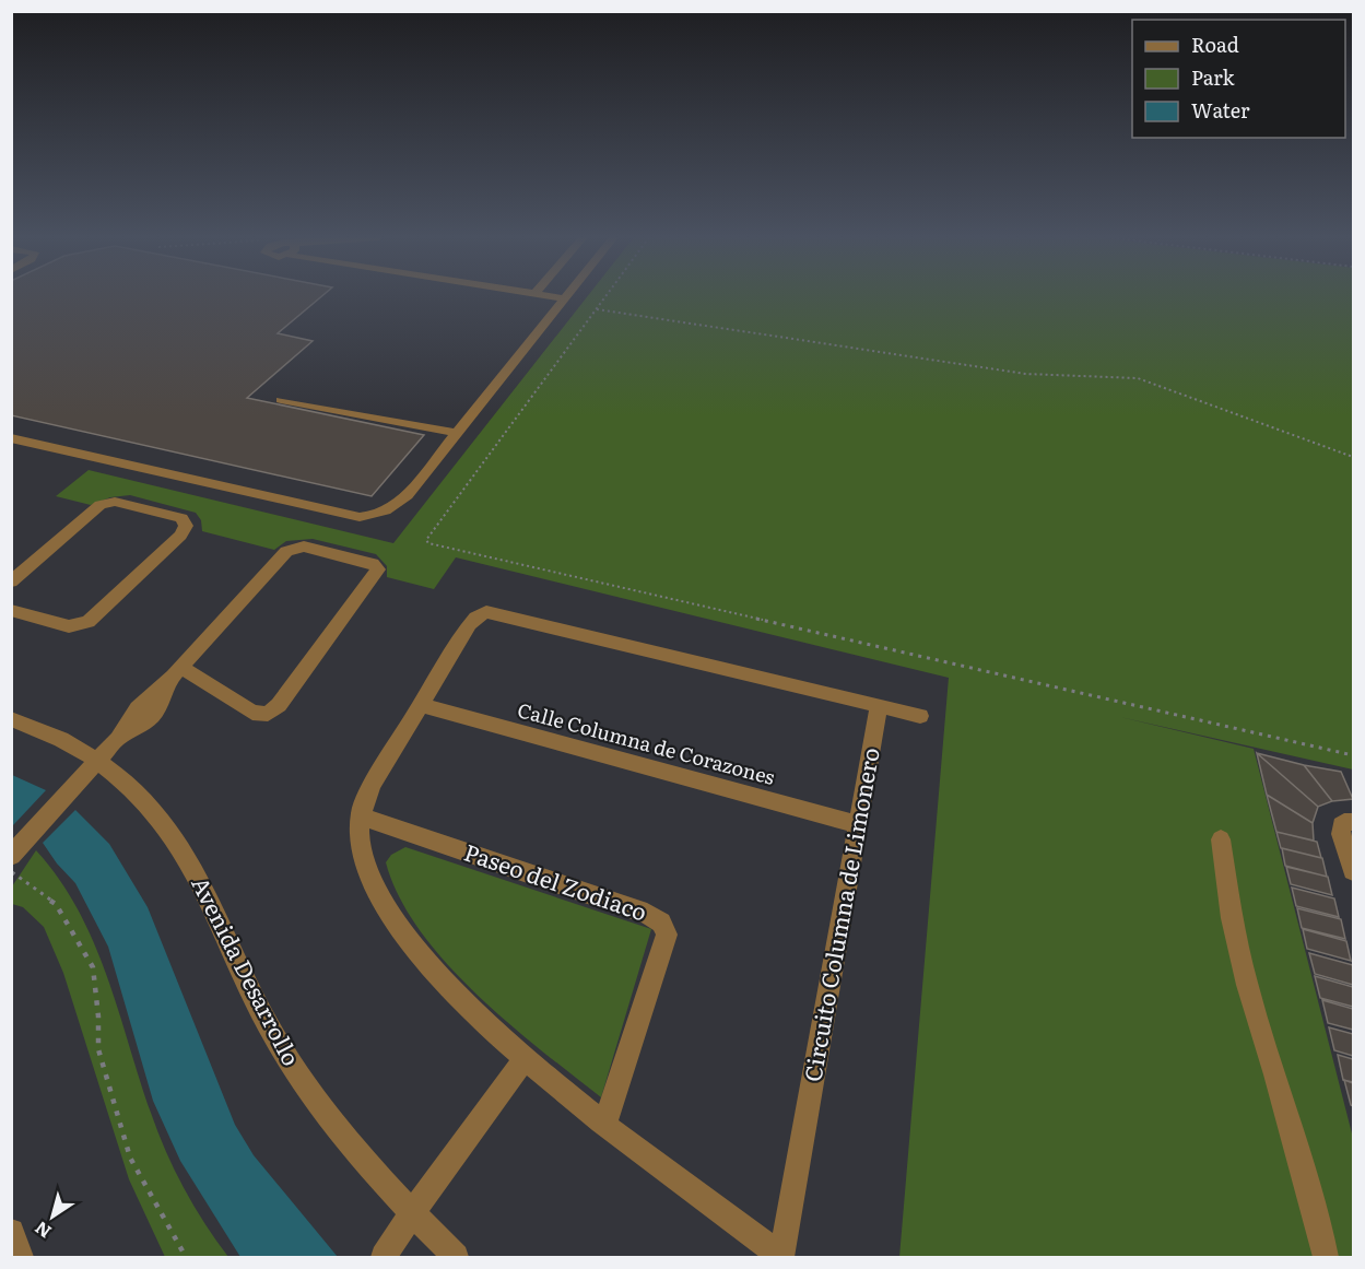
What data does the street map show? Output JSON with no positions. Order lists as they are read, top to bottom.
{
  "streets": {
    "street": [
      "Calle Columna de Corazones",
      "Paseo del Zodiaco",
      "Circuito Columna de Limonero",
      "Avenida Desarrollo"
    ]
  },
  "crossings": [
    ["Calle Columna de Corazones", "Circuito Columna de Limonero"],
    ["Paseo del Zodiaco", "Circuito Columna de Limonero"]
  ],
  "legend": ["Road", "Park", "Water"],
  "north": "bottom left"
}
